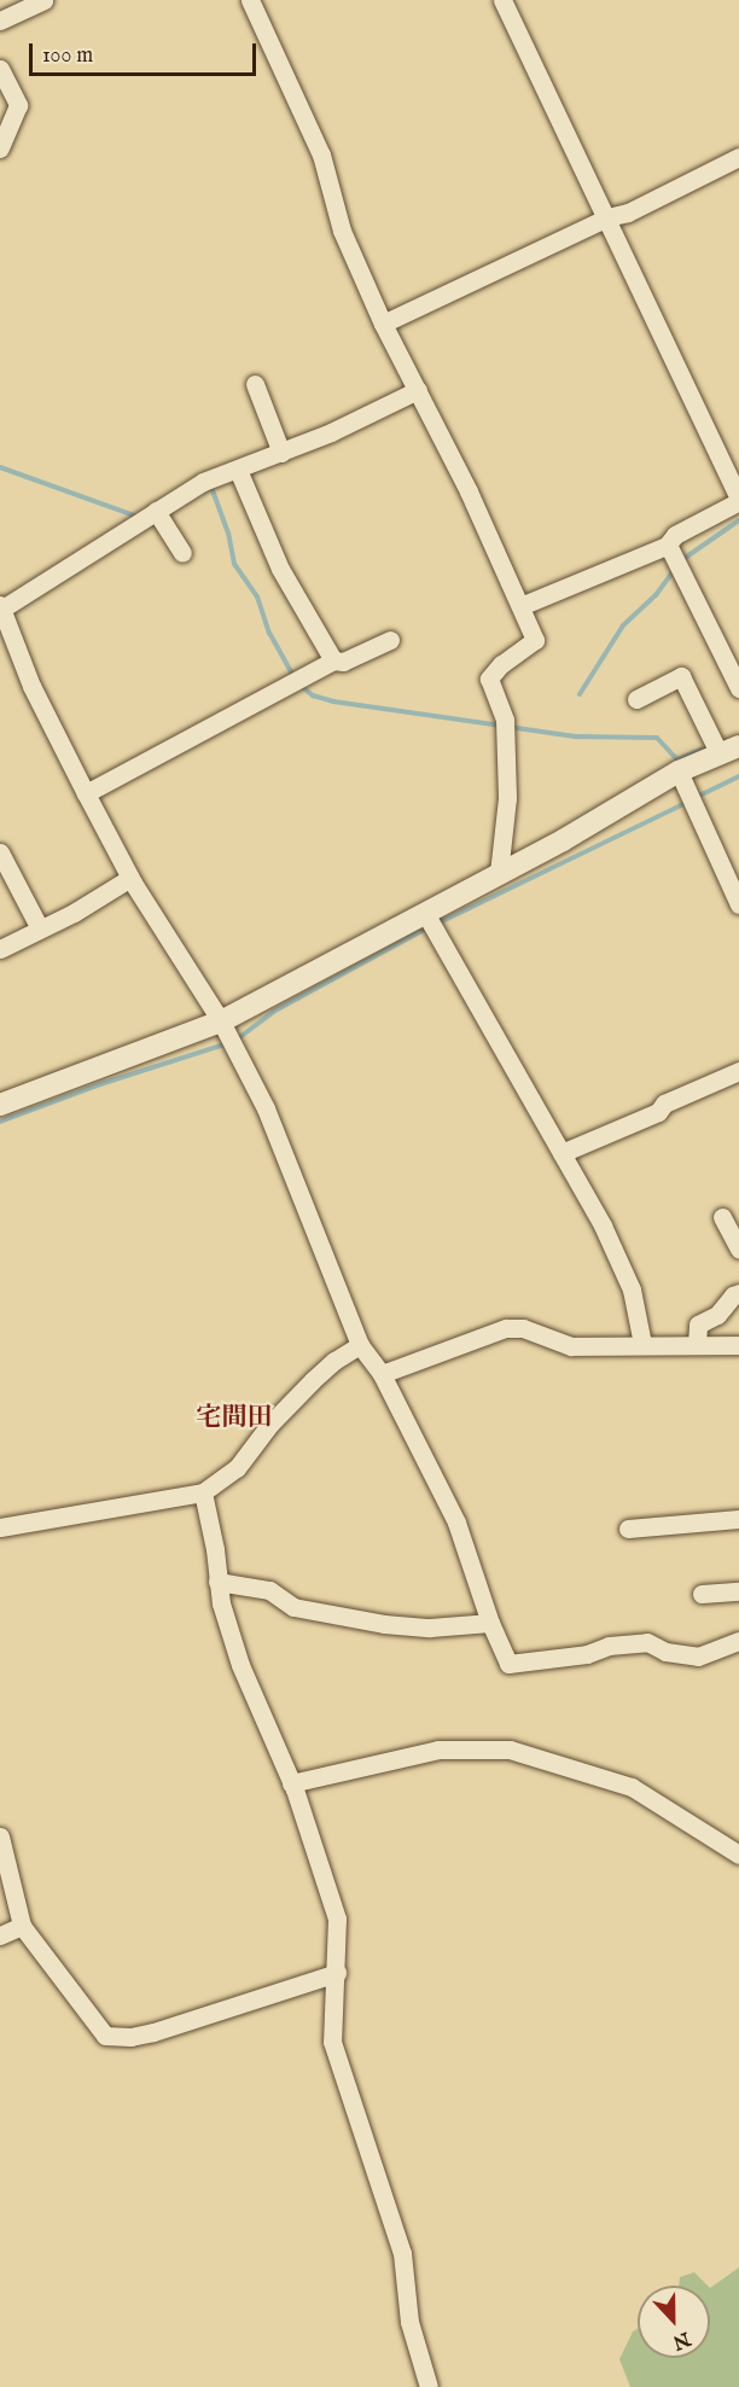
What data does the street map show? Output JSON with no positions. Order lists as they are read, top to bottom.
{
  "districts": ["宅間田"],
  "scale_bar": "100 m",
  "north": "bottom"
}
